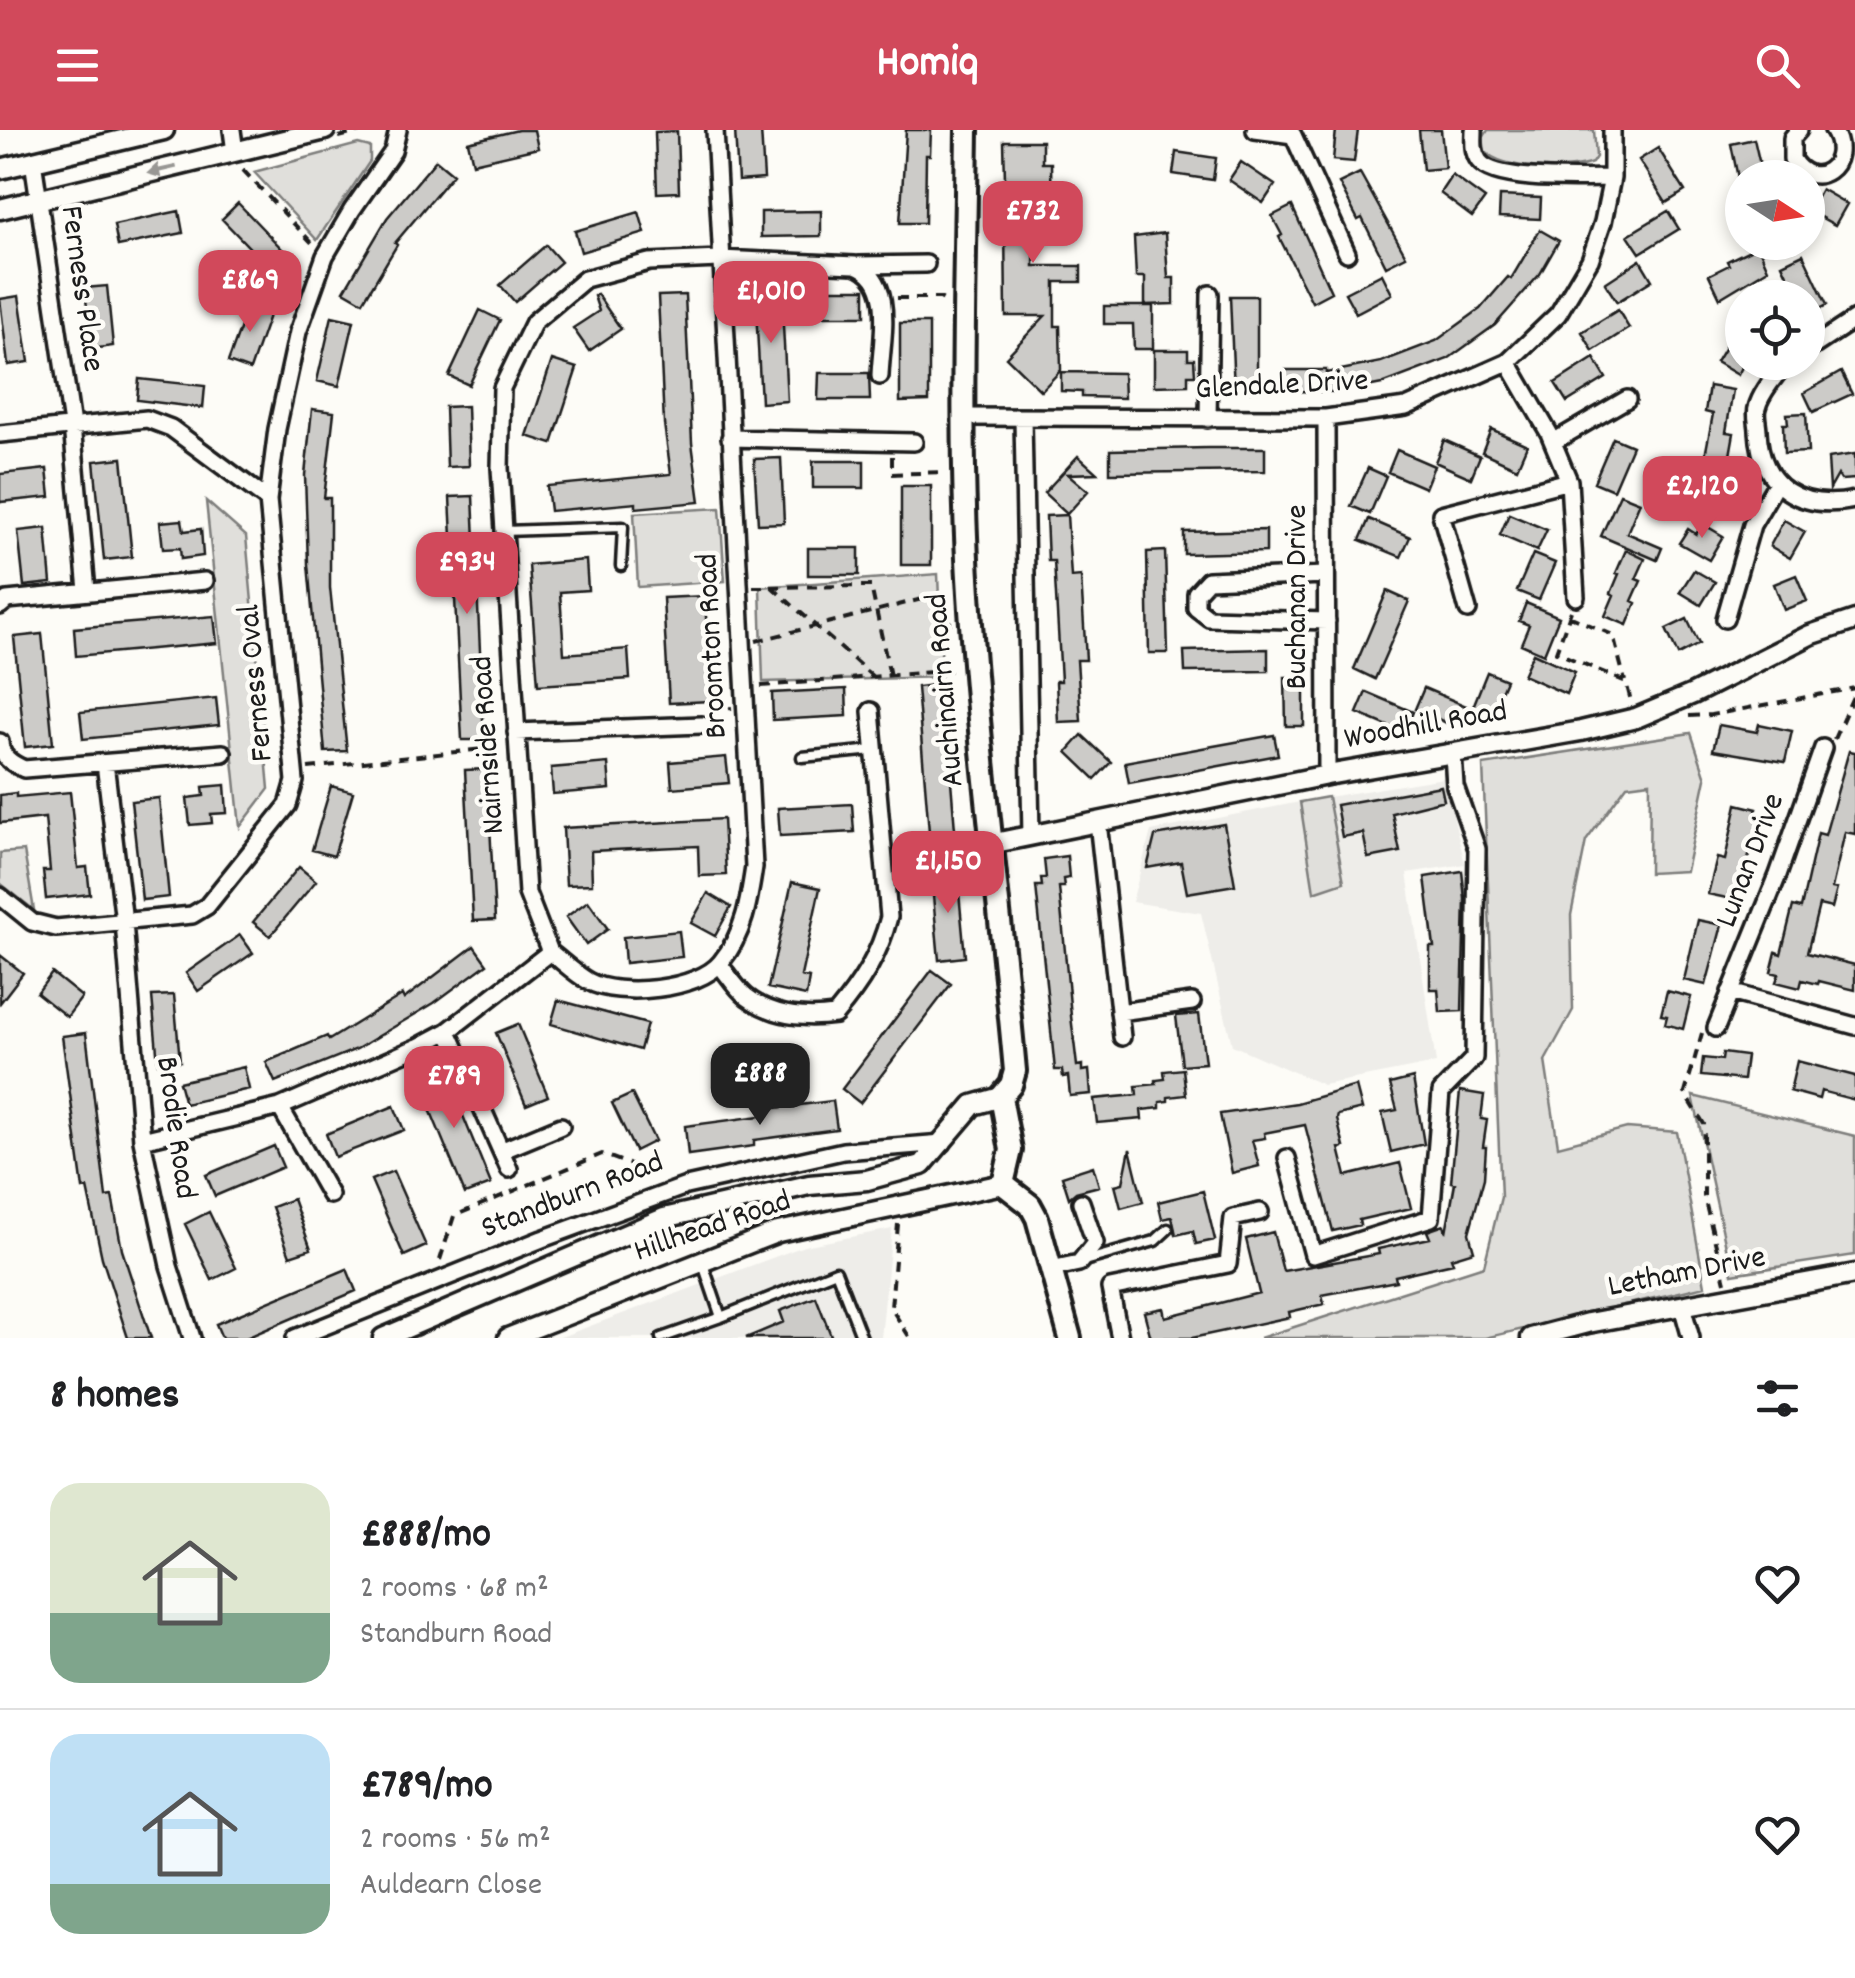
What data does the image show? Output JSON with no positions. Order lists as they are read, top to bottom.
{
  "streets": {
    "main road": ["Auchinairn Road"],
    "street": [
      "Ferness Place",
      "Glendale Drive",
      "Buchanan Drive",
      "Broomton Road",
      "Ferness Oval",
      "Woodhill Road",
      "Nairnside Road",
      "Lunan Drive",
      "Brodie Road",
      "Standburn Road",
      "Hillhead Road",
      "Letham Drive"
    ]
  },
  "crossings": [
    ["Glendale Drive", "Buchanan Drive"],
    ["Glendale Drive", "Auchinairn Road"],
    ["Buchanan Drive", "Woodhill Road"],
    ["Broomton Road", "Nairnside Road"],
    ["Ferness Oval", "Brodie Road"],
    ["Auchinairn Road", "Woodhill Road"],
    ["Auchinairn Road", "Standburn Road"],
    ["Auchinairn Road", "Hillhead Road"]
  ],
  "north": "right",
  "page": {
    "header": "Homiq",
    "price": [
      "£732",
      "£869",
      "£1,010",
      "£2,120",
      "£934",
      "£1,150",
      "£888",
      "£789"
    ],
    "heading": "8 homes",
    "list": [
      {
        "name": "£888/mo",
        "note": "2 rooms · 68 m² · Standburn Road"
      },
      {
        "name": "£789/mo",
        "note": "2 rooms · 56 m² · Auldearn Close"
      }
    ]
  }
}
